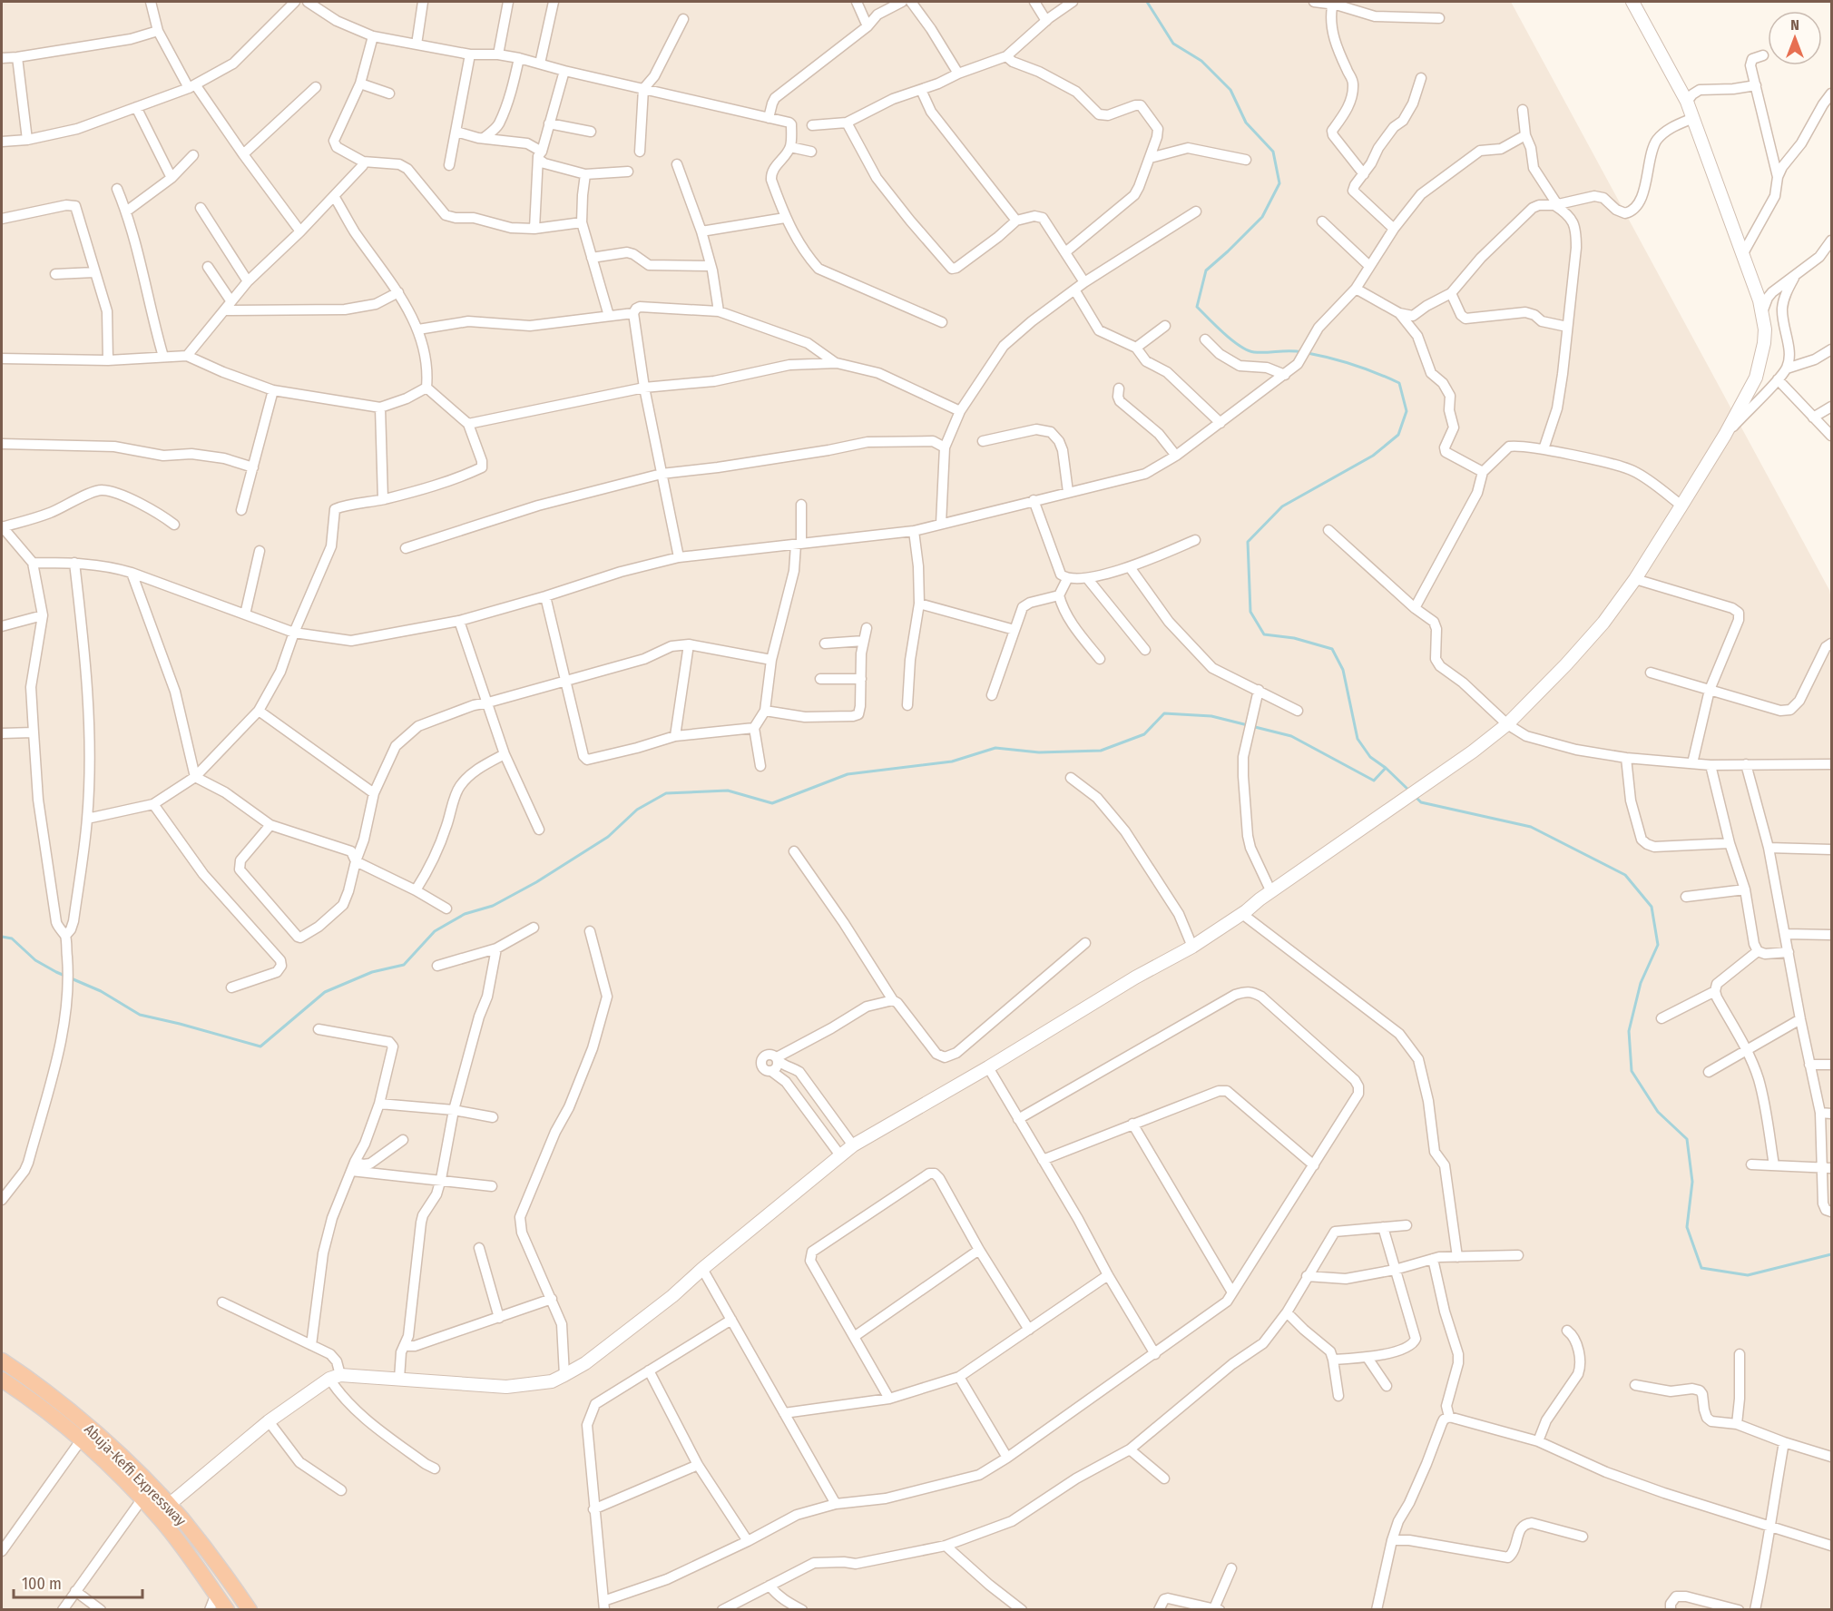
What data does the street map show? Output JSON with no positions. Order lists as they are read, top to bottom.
{
  "streets": {
    "highway": ["Abuja-Keffi Expressway"]
  },
  "scale_bar": "100 m",
  "north": "top"
}
